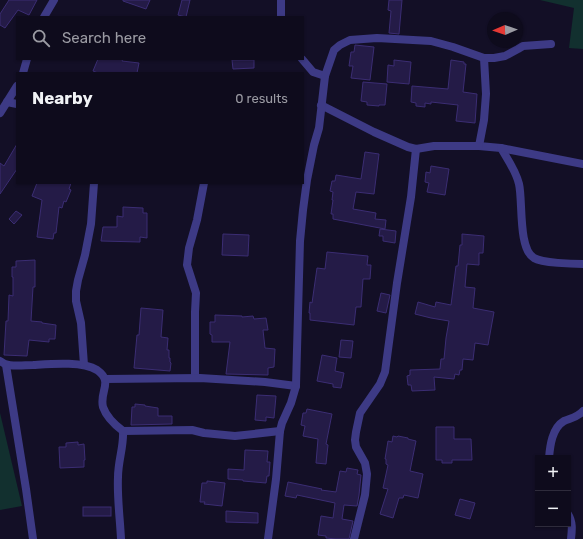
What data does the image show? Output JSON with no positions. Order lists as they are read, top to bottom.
{
  "north": "left",
  "page": {
    "search": "Search here",
    "heading": ["Nearby", "0 results"],
    "map_buttons": ["+", "−"]
  }
}
